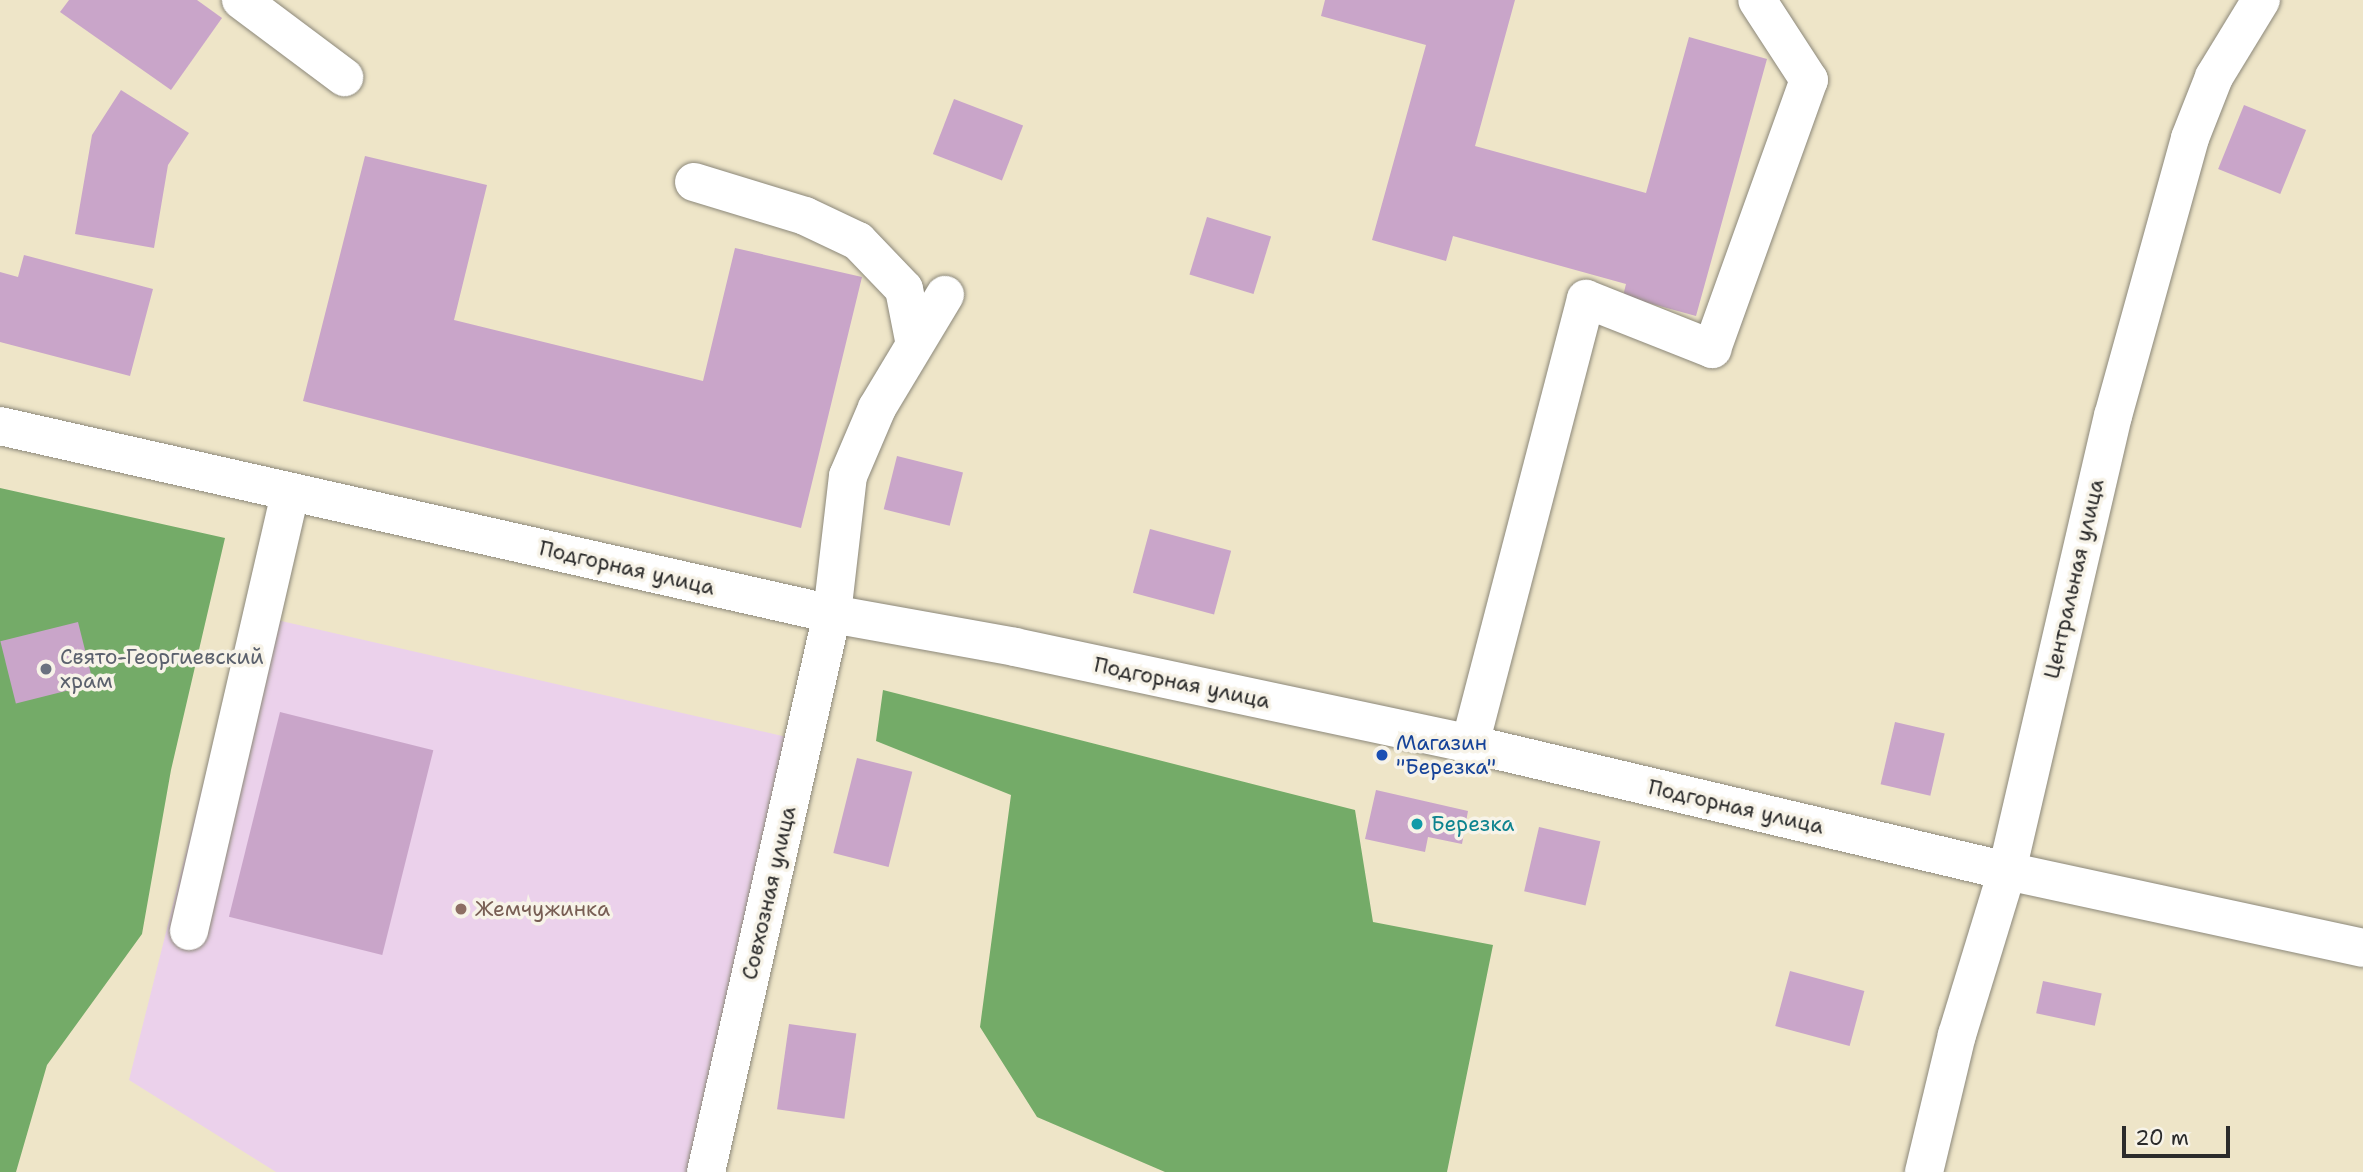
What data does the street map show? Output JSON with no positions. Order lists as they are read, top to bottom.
{
  "streets": {
    "street": ["Подгорная улица", "Центральная улица", "Совхозная улица"]
  },
  "crossings": [
    ["Подгорная улица", "Центральная улица"],
    ["Подгорная улица", "Совхозная улица"]
  ],
  "places": [
    "Свято-Георгиевский храм",
    "Магазин \"Березка\"",
    "Березка",
    "Жемчужинка"
  ],
  "scale_bar": "20 m"
}
